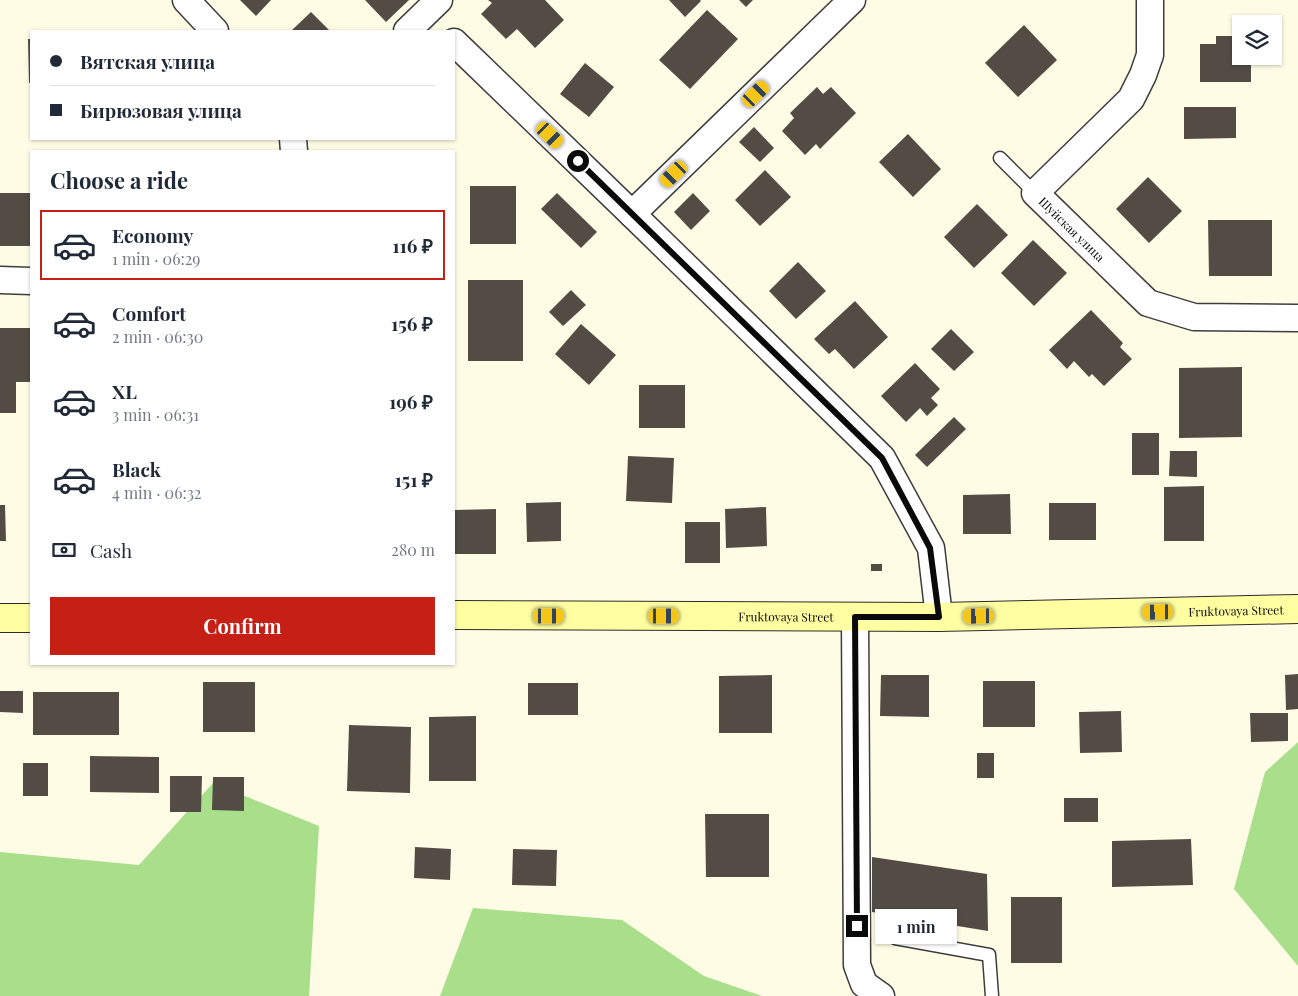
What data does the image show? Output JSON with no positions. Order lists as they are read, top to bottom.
{
  "streets": {
    "street": ["Шуйская улица", "Fruktovaya Street"]
  },
  "page": {
    "banner": ["Вятская улица", "Бирюзовая улица"],
    "heading": "Choose a ride",
    "list": [
      {
        "name": "Economy",
        "note": "1 min · 06:29",
        "value": "116 ₽"
      },
      {
        "name": "Comfort",
        "note": "2 min · 06:30",
        "value": "156 ₽"
      },
      {
        "name": "XL",
        "note": "3 min · 06:31",
        "value": "196 ₽"
      },
      {
        "name": "Black",
        "note": "4 min · 06:32",
        "value": "151 ₽"
      }
    ],
    "pay": ["Cash", "280 m"],
    "buttons": "Confirm",
    "bubble": "1 min"
  }
}
